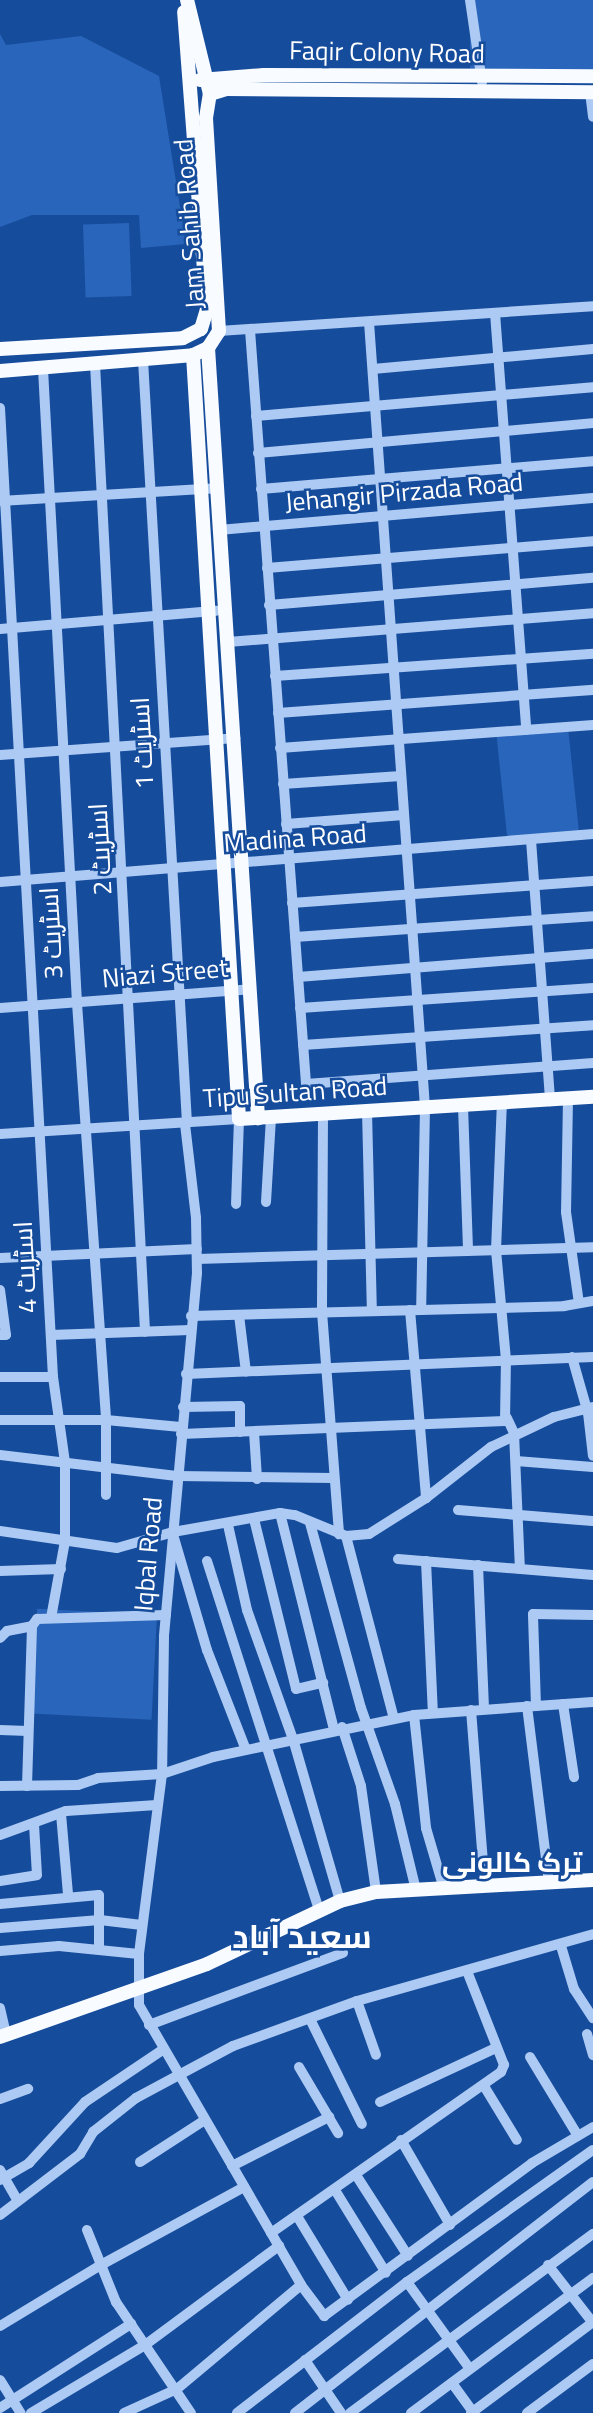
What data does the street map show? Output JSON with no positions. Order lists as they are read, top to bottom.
{
  "streets": {
    "main road": ["Faqir Colony Road", "Jam Sahib Road", "Tipu Sultan Road"],
    "street": [
      "Jehangir Pirzada Road",
      "اسٹریٹ 1",
      "Madina Road",
      "اسٹریٹ 2",
      "اسٹریٹ 3",
      "Niazi Street",
      "اسٹریٹ 4",
      "Iqbal Road"
    ]
  },
  "crossings": [
    ["Faqir Colony Road", "Jam Sahib Road"],
    ["اسٹریٹ 1", "Madina Road"],
    ["اسٹریٹ 1", "Niazi Street"],
    ["اسٹریٹ 1", "Tipu Sultan Road"],
    ["اسٹریٹ 1", "Iqbal Road"],
    ["Madina Road", "اسٹریٹ 2"],
    ["Madina Road", "اسٹریٹ 3"],
    ["Madina Road", "اسٹریٹ 4"],
    ["اسٹریٹ 2", "Niazi Street"],
    ["اسٹریٹ 2", "Tipu Sultan Road"],
    ["اسٹریٹ 3", "Niazi Street"],
    ["اسٹریٹ 3", "Tipu Sultan Road"],
    ["Niazi Street", "اسٹریٹ 4"],
    ["Tipu Sultan Road", "اسٹریٹ 4"],
    ["Tipu Sultan Road", "Iqbal Road"]
  ],
  "districts": ["ترک کالونی", "سعید آباد"]
}
